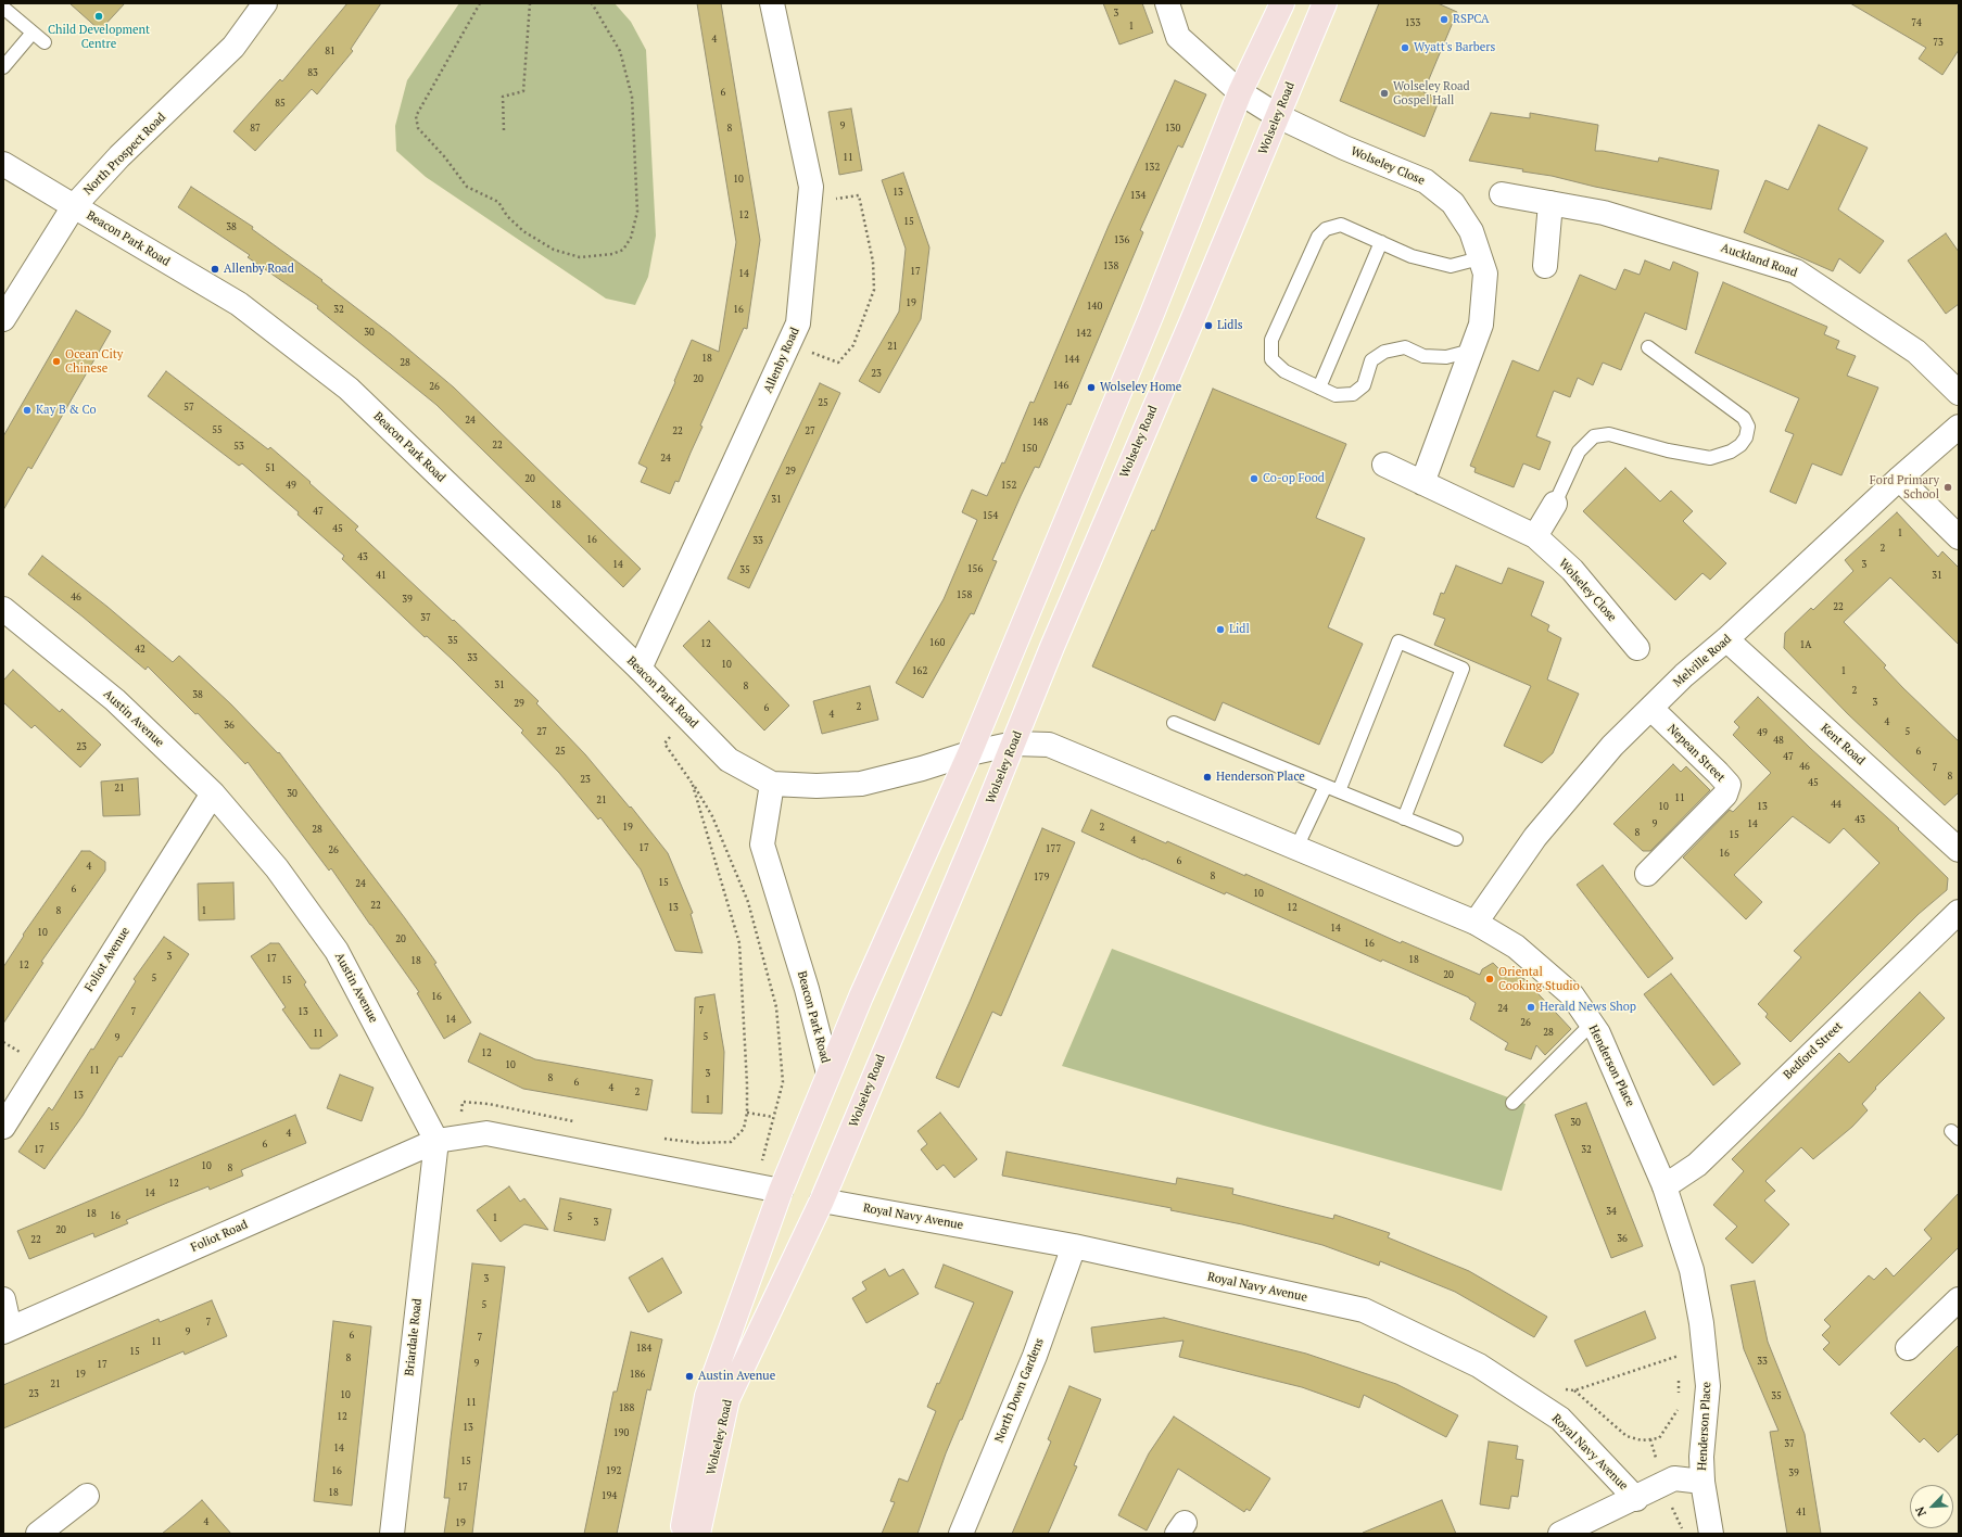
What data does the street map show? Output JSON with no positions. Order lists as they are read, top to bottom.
{
  "streets": {
    "main road": ["Wolseley Road"],
    "street": [
      "North Prospect Road",
      "Wolseley Close",
      "Beacon Park Road",
      "Auckland Road",
      "Allenby Road",
      "Melville Road",
      "Austin Avenue",
      "Kent Road",
      "Nepean Street",
      "Foliot Avenue",
      "Bedford Street",
      "Henderson Place",
      "Royal Navy Avenue",
      "Foliot Road",
      "Briardale Road",
      "North Down Gardens"
    ]
  },
  "crossings": [
    ["Wolseley Road", "Wolseley Close"],
    ["Wolseley Road", "Beacon Park Road"],
    ["Wolseley Road", "Henderson Place"],
    ["Wolseley Road", "Royal Navy Avenue"],
    ["North Prospect Road", "Beacon Park Road"],
    ["Beacon Park Road", "Allenby Road"],
    ["Beacon Park Road", "Henderson Place"],
    ["Melville Road", "Kent Road"],
    ["Melville Road", "Nepean Street"],
    ["Melville Road", "Henderson Place"],
    ["Austin Avenue", "Foliot Avenue"],
    ["Austin Avenue", "Foliot Road"],
    ["Austin Avenue", "Briardale Road"],
    ["Bedford Street", "Henderson Place"],
    ["Royal Navy Avenue", "North Down Gardens"],
    ["Foliot Road", "Briardale Road"]
  ],
  "places": [
    "Child Development Centre",
    "RSPCA",
    "Wyatt's Barbers",
    "Wolseley Road Gospel Hall",
    "Allenby Road",
    "Lidls",
    "Ocean City Chinese",
    "Wolseley Home",
    "Kay B & Co",
    "Co-op Food",
    "Ford Primary School",
    "Lidl",
    "Henderson Place",
    "Oriental Cooking Studio",
    "Herald News Shop",
    "Austin Avenue"
  ],
  "house_numbers": [
    "3",
    "133",
    "74",
    "1",
    "4",
    "73",
    "81",
    "83",
    "6",
    "85",
    "9",
    "87",
    "8",
    "130",
    "11",
    "132",
    "10",
    "13",
    "134",
    "12",
    "15",
    "38",
    "136",
    "138",
    "17",
    "14",
    "19",
    "140",
    "32",
    "16",
    "30",
    "142",
    "21",
    "18",
    "144",
    "28",
    "23",
    "20",
    "146",
    "26",
    "25",
    "57",
    "24",
    "148",
    "55",
    "22",
    "27",
    "22",
    "53",
    "150",
    "24",
    "51",
    "29",
    "20",
    "49",
    "152",
    "31",
    "18",
    "47",
    "154",
    "45",
    "1",
    "16",
    "33",
    "2",
    "43",
    "14",
    "3",
    "156",
    "35",
    "41",
    "31",
    "158",
    "46",
    "39",
    "22",
    "37",
    "35",
    "160",
    "12",
    "1A",
    "42",
    "33",
    "10",
    "162",
    "1",
    "31",
    "8",
    "2",
    "38",
    "3",
    "29",
    "2",
    "6",
    "4",
    "4",
    "36",
    "27",
    "5",
    "49",
    "48",
    "23",
    "25",
    "6",
    "47",
    "46",
    "7",
    "8",
    "23",
    "45",
    "21",
    "30",
    "11",
    "21",
    "44",
    "10",
    "13",
    "43",
    "9",
    "14",
    "19",
    "2",
    "28",
    "8",
    "15",
    "4",
    "17",
    "177",
    "26",
    "16",
    "6",
    "4",
    "8",
    "179",
    "15",
    "24",
    "6",
    "10",
    "22",
    "13",
    "12",
    "8",
    "1",
    "14",
    "10",
    "20",
    "16",
    "3",
    "17",
    "18",
    "18",
    "12",
    "20",
    "5",
    "15",
    "16",
    "24",
    "7",
    "7",
    "13",
    "14",
    "26",
    "28",
    "11",
    "5",
    "9",
    "12",
    "10",
    "11",
    "3",
    "8",
    "6",
    "4",
    "2",
    "13",
    "1",
    "30",
    "15",
    "4",
    "6",
    "17",
    "32",
    "10",
    "8",
    "12",
    "14",
    "34",
    "18",
    "16",
    "5",
    "1",
    "3",
    "20",
    "36",
    "22",
    "3",
    "5",
    "7",
    "9",
    "6",
    "7",
    "11",
    "184",
    "15",
    "8",
    "33",
    "9",
    "17",
    "19",
    "186",
    "21",
    "23",
    "10",
    "35",
    "11",
    "188",
    "12",
    "13",
    "190",
    "37",
    "14",
    "15",
    "16",
    "192",
    "39",
    "17",
    "18",
    "194",
    "41",
    "4",
    "19"
  ],
  "north": "bottom left"
}
